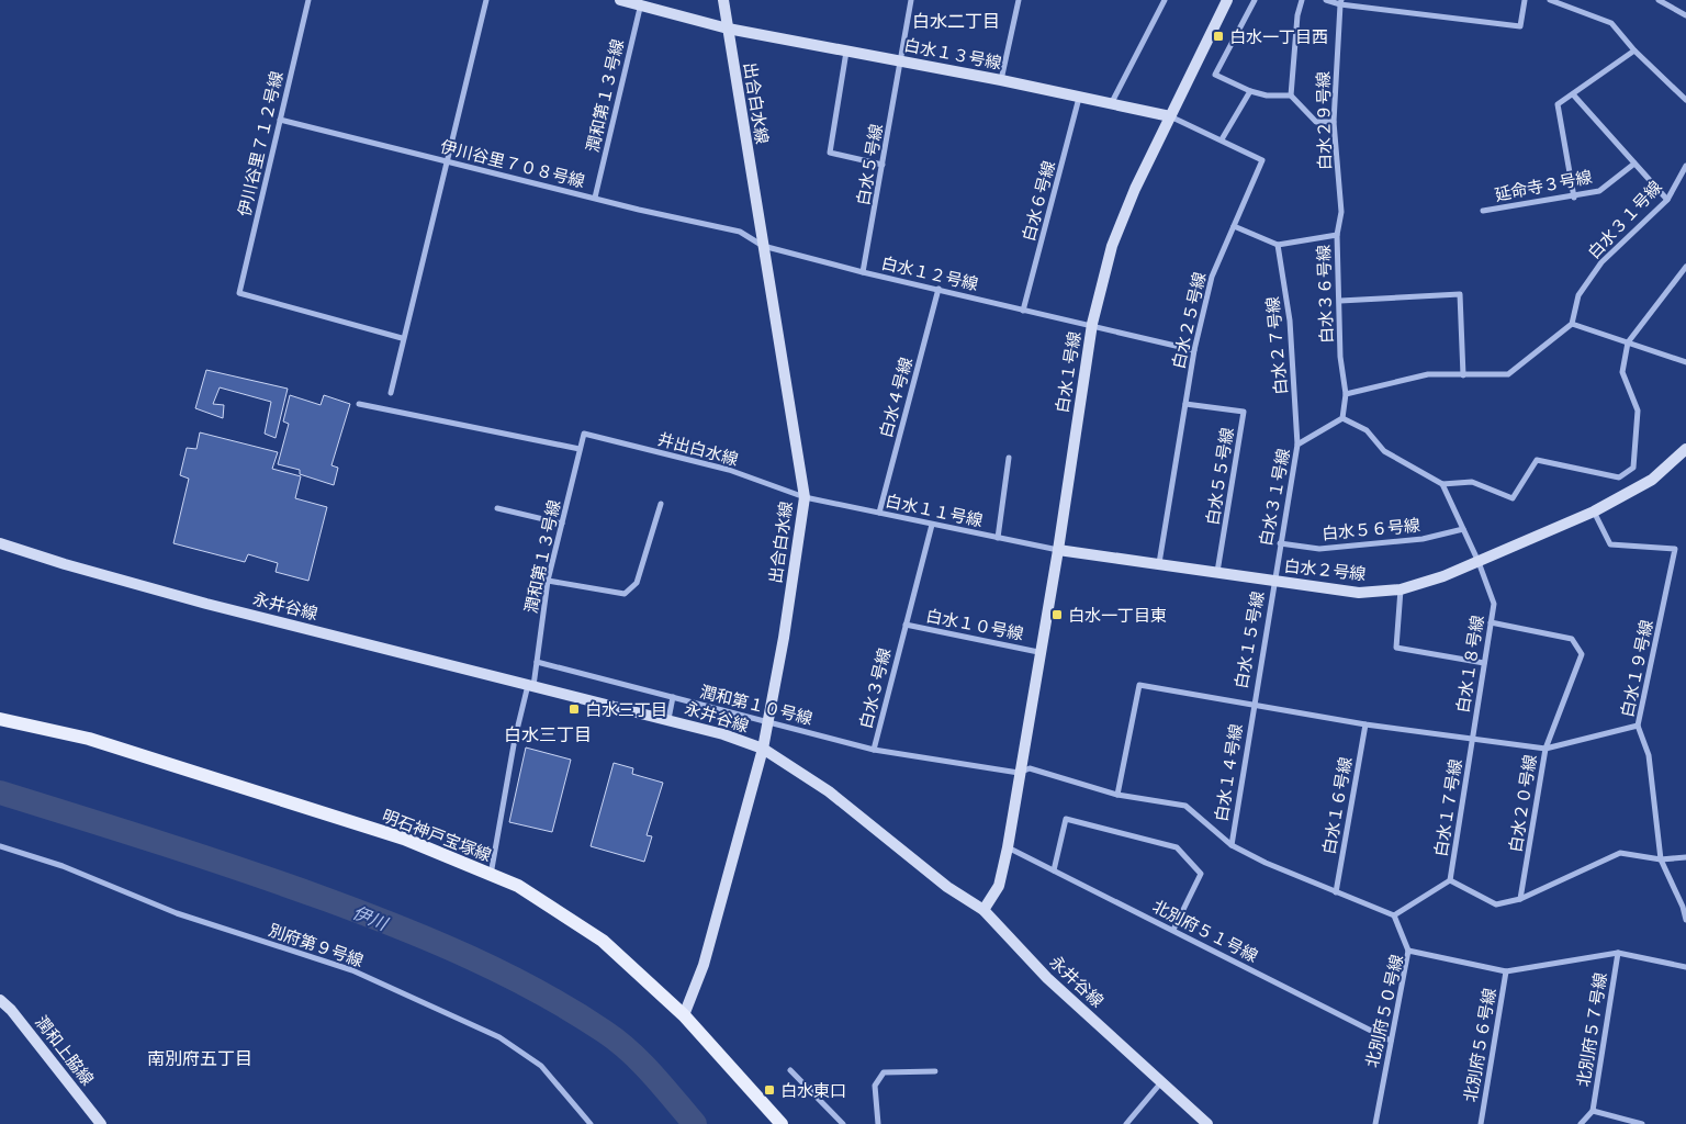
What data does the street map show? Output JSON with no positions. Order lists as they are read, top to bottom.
{
  "streets": {
    "main road": ["明石神戸宝塚線"],
    "street": [
      "白水１３号線",
      "潤和第１３号線",
      "出合白水線",
      "白水２９号線",
      "伊川谷里７１２号線",
      "伊川谷里７０８号線",
      "白水５号線",
      "延命寺３号線",
      "白水６号線",
      "白水３１号線",
      "白水１２号線",
      "白水３６号線",
      "白水２５号線",
      "白水２７号線",
      "白水１号線",
      "白水４号線",
      "井出白水線",
      "白水５５号線",
      "白水１１号線",
      "白水５６号線",
      "白水２号線",
      "永井谷線",
      "白水１０号線",
      "白水１５号線",
      "白水１８号線",
      "白水１９号線",
      "白水３号線",
      "潤和第１０号線",
      "白水１４号線",
      "白水２０号線",
      "白水１６号線",
      "白水１７号線",
      "北別府５１号線",
      "別府第９号線",
      "北別府５０号線",
      "北別府５７号線",
      "北別府５６号線",
      "潤和上脇線"
    ]
  },
  "crossings": [
    ["白水１３号線", "潤和第１３号線"],
    ["白水１３号線", "出合白水線"],
    ["白水１３号線", "白水５号線"],
    ["白水１３号線", "白水６号線"],
    ["白水１３号線", "白水２５号線"],
    ["白水１３号線", "白水１号線"],
    ["潤和第１３号線", "伊川谷里７０８号線"],
    ["潤和第１３号線", "井出白水線"],
    ["潤和第１３号線", "永井谷線"],
    ["潤和第１３号線", "潤和第１０号線"],
    ["潤和第１３号線", "明石神戸宝塚線"],
    ["出合白水線", "伊川谷里７０８号線"],
    ["出合白水線", "白水１２号線"],
    ["出合白水線", "井出白水線"],
    ["出合白水線", "白水１１号線"],
    ["出合白水線", "永井谷線"],
    ["出合白水線", "潤和第１０号線"],
    ["出合白水線", "明石神戸宝塚線"],
    ["白水２９号線", "白水３６号線"],
    ["伊川谷里７１２号線", "伊川谷里７０８号線"],
    ["伊川谷里７０８号線", "白水１２号線"],
    ["白水５号線", "白水１２号線"],
    ["白水６号線", "白水１２号線"],
    ["白水３１号線", "白水２７号線"],
    ["白水３１号線", "白水５６号線"],
    ["白水３１号線", "白水２号線"],
    ["白水３１号線", "白水１５号線"],
    ["白水１２号線", "白水２５号線"],
    ["白水１２号線", "白水１号線"],
    ["白水１２号線", "白水４号線"],
    ["白水３６号線", "白水２７号線"],
    ["白水２５号線", "白水１号線"],
    ["白水２５号線", "白水５５号線"],
    ["白水２５号線", "白水２号線"],
    ["白水１号線", "白水１１号線"],
    ["白水１号線", "白水２号線"],
    ["白水１号線", "永井谷線"],
    ["白水１号線", "白水１０号線"],
    ["白水１号線", "白水３号線"],
    ["白水１号線", "北別府５１号線"],
    ["白水４号線", "白水１１号線"],
    ["井出白水線", "白水１１号線"],
    ["白水５５号線", "白水２号線"],
    ["白水１１号線", "白水２号線"],
    ["白水１１号線", "白水３号線"],
    ["白水５６号線", "白水１８号線"],
    ["白水２号線", "白水１５号線"],
    ["白水２号線", "白水１８号線"],
    ["白水２号線", "白水１９号線"],
    ["白水１０号線", "白水３号線"],
    ["白水１５号線", "白水１４号線"],
    ["白水１５号線", "白水２０号線"],
    ["白水１８号線", "白水２０号線"],
    ["白水１８号線", "白水１７号線"],
    ["白水３号線", "潤和第１０号線"],
    ["白水１４号線", "白水２０号線"],
    ["白水２０号線", "白水１６号線"],
    ["白水２０号線", "白水１７号線"],
    ["北別府５１号線", "北別府５０号線"],
    ["北別府５０号線", "北別府５７号線"],
    ["北別府５０号線", "北別府５６号線"]
  ],
  "districts": ["白水二丁目", "白水三丁目", "南別府五丁目"],
  "water": ["伊川"],
  "places": {
    "transit": [
      "白水一丁目西",
      "白水一丁目東",
      "白水三丁目",
      "白水東口"
    ]
  }
}
